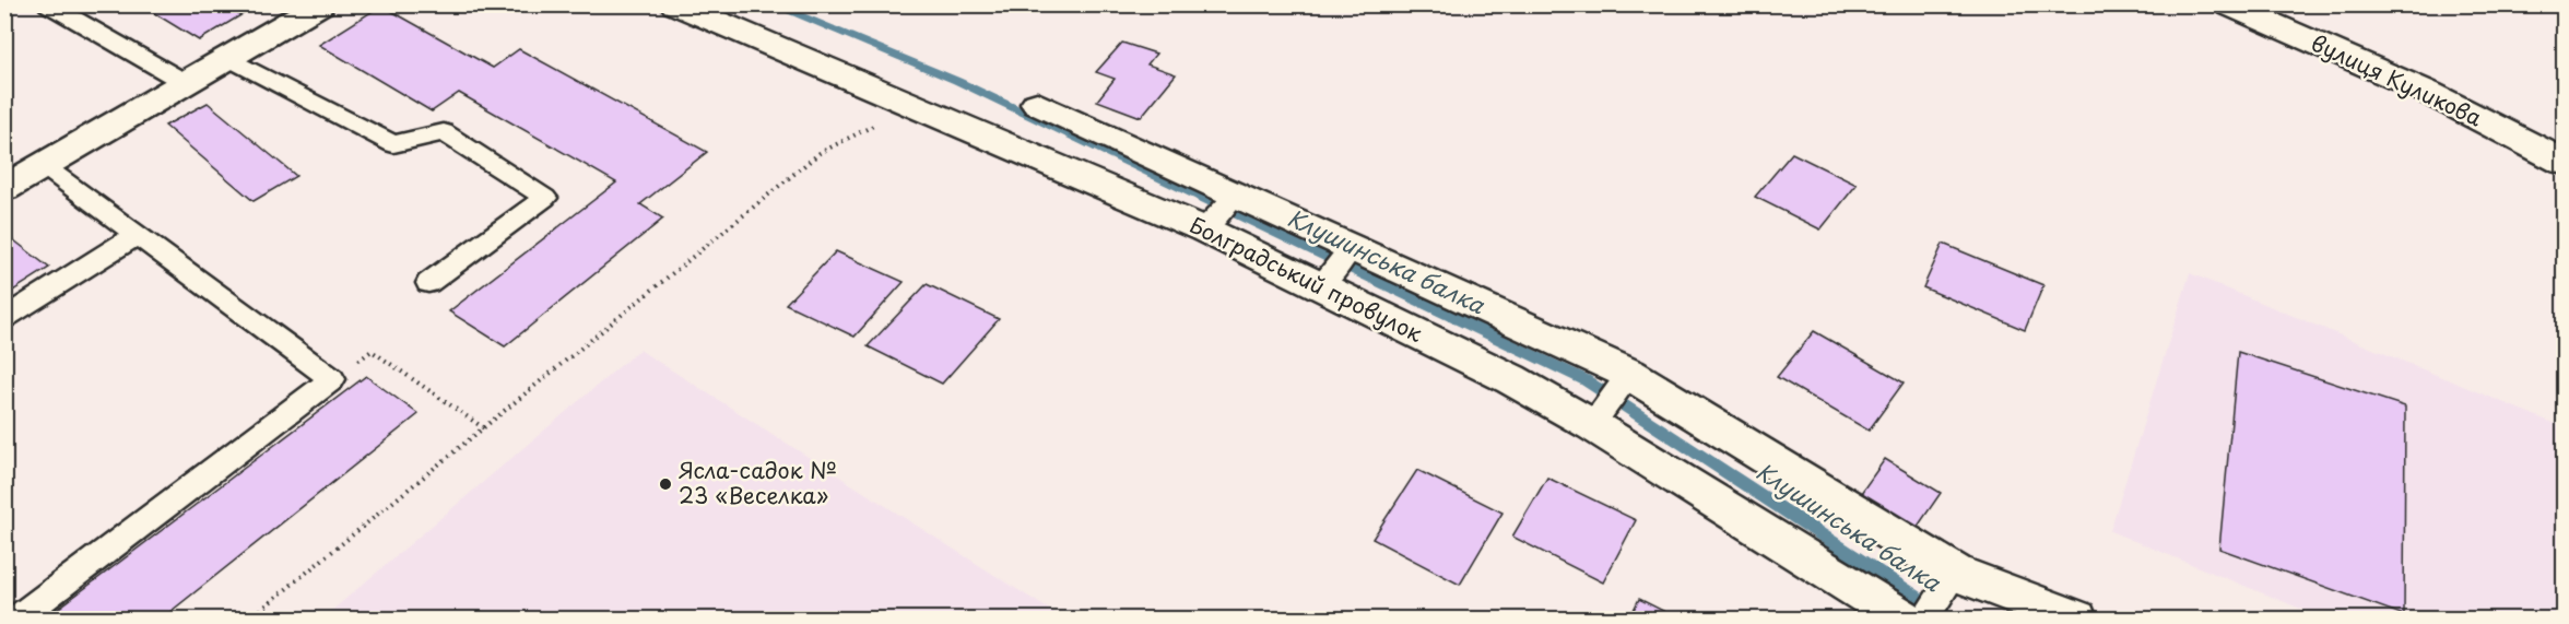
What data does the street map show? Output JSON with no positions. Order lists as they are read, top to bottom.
{
  "streets": {
    "street": ["вулиця Куликова", "Болградський провулок"]
  },
  "water": ["Клушинська балка"],
  "places": ["Ясла-садок № 23 «Веселка»"]
}
